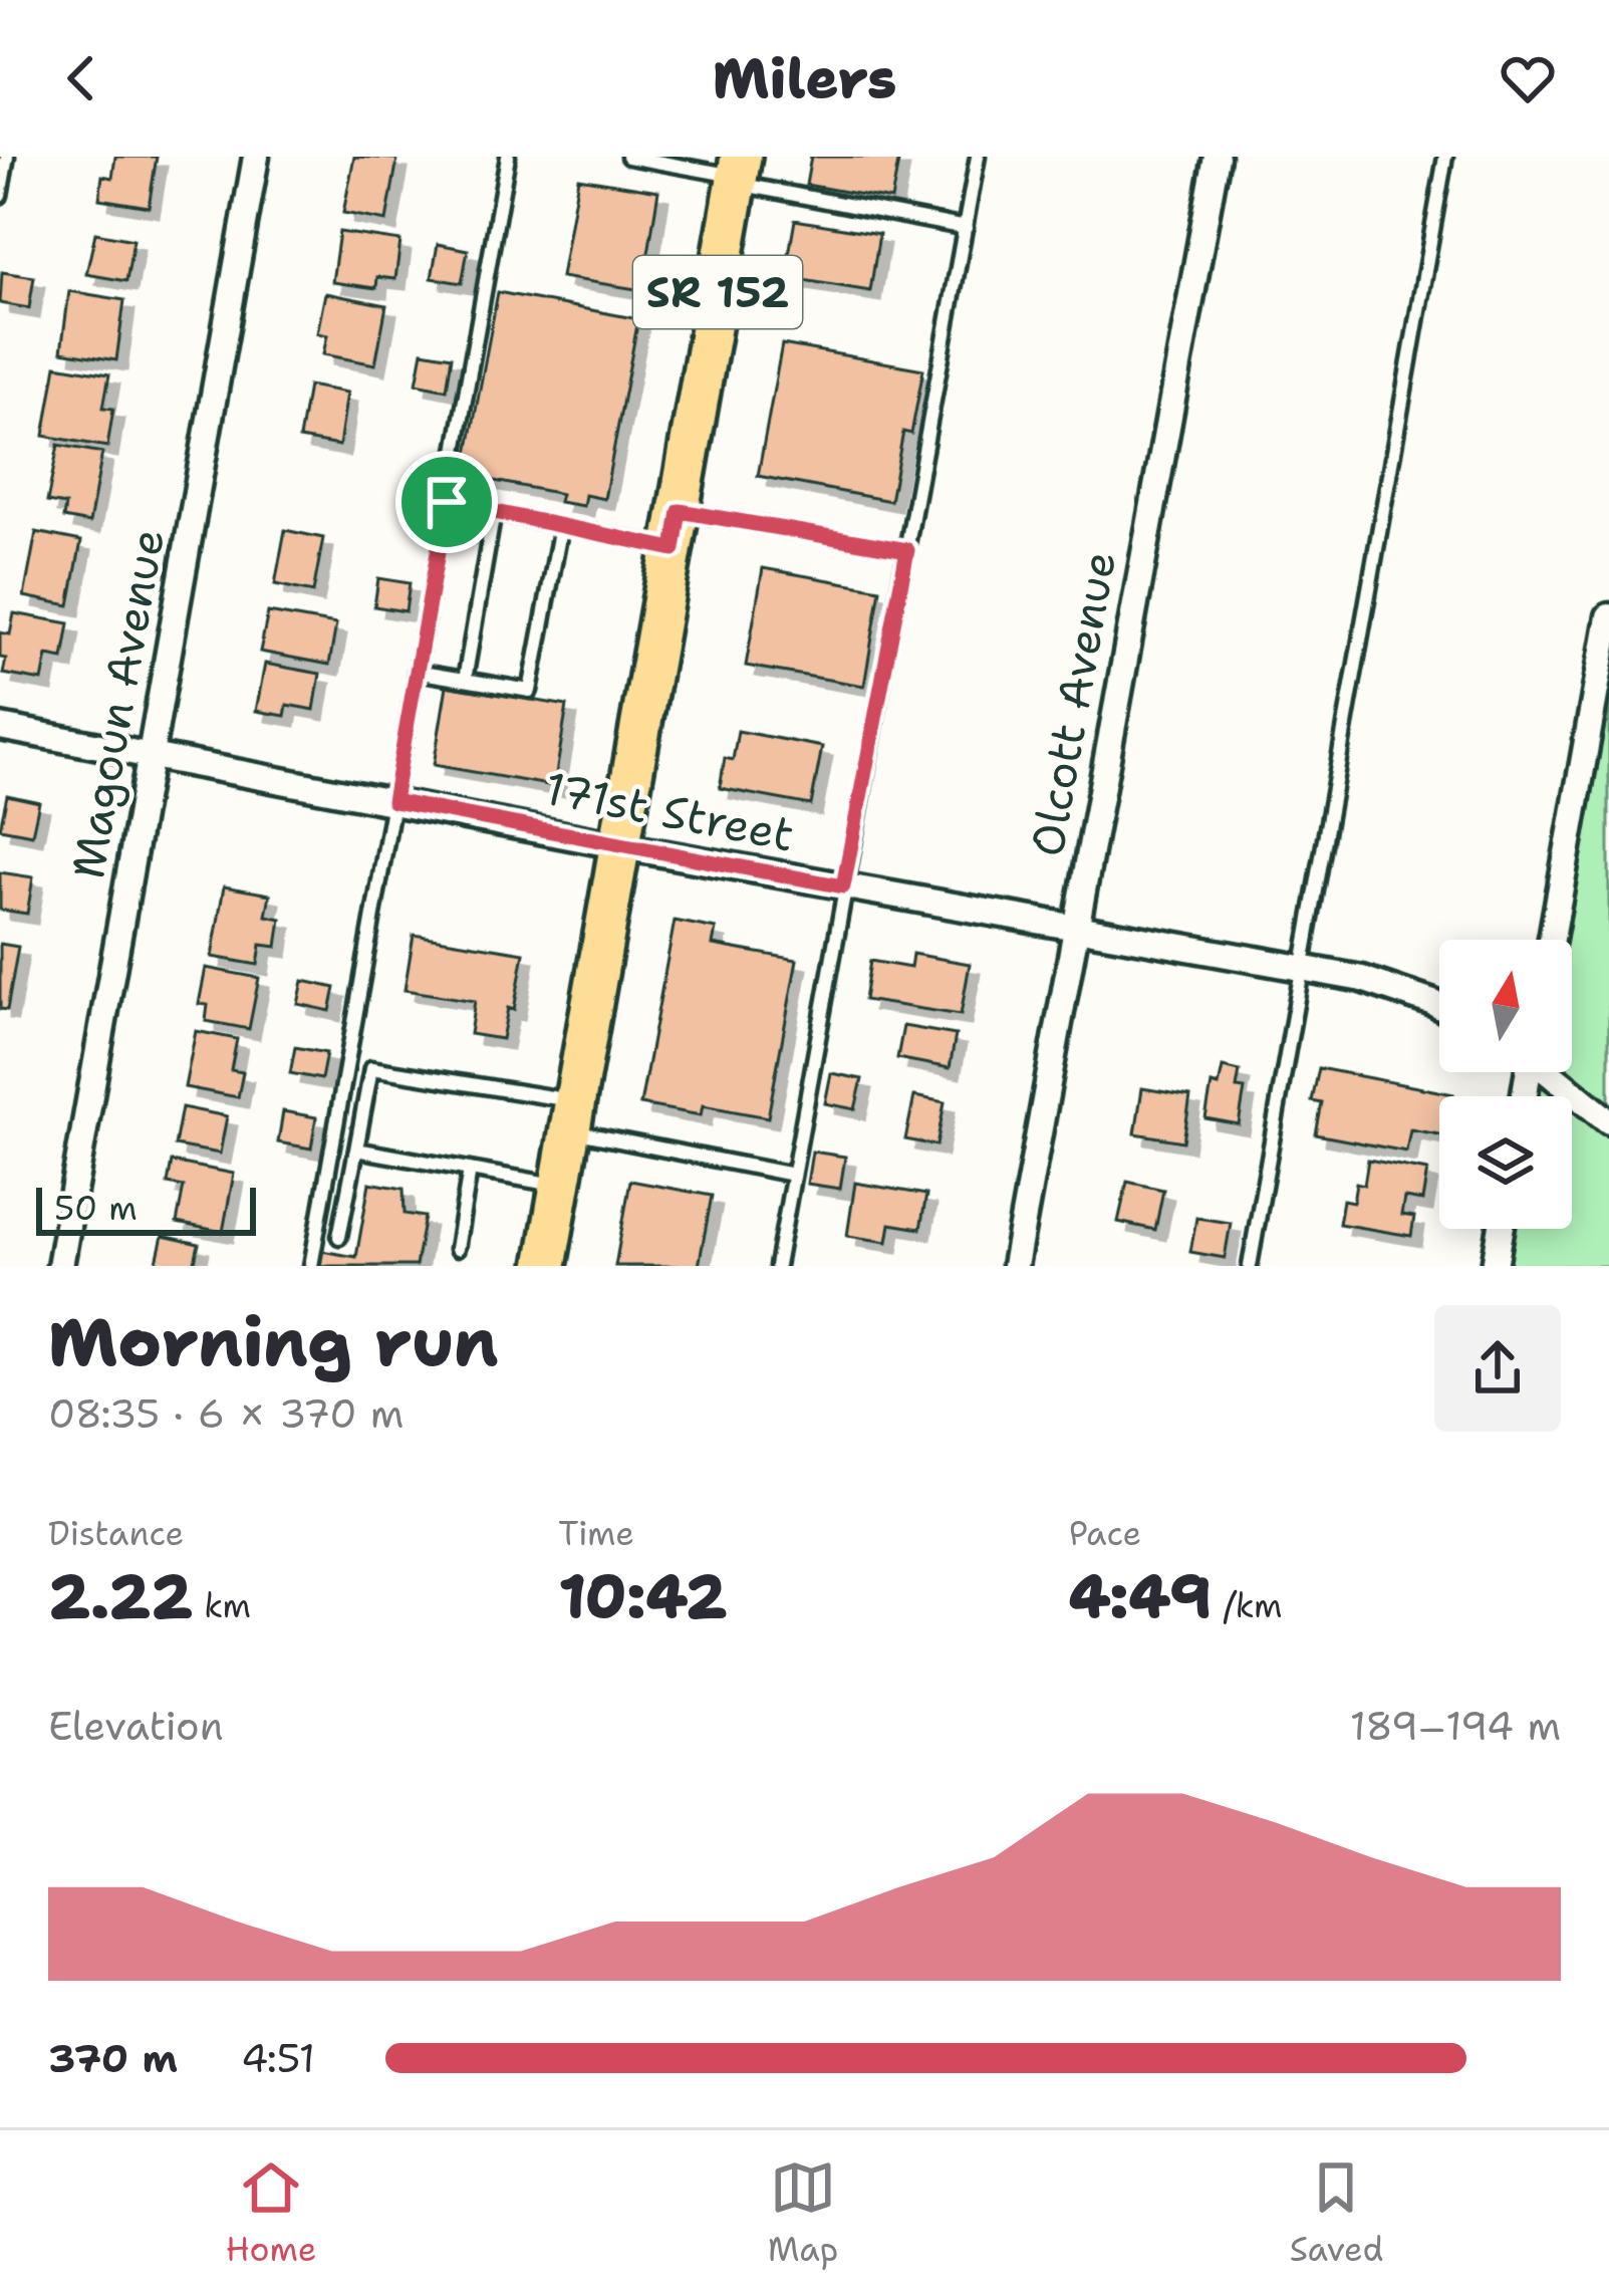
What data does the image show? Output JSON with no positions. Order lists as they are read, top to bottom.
{
  "streets": {
    "main road": ["SR 152"],
    "street": ["Magoun Avenue", "Olcott Avenue", "171st Street"]
  },
  "crossings": [
    ["SR 152", "171st Street"],
    ["Magoun Avenue", "171st Street"],
    ["Olcott Avenue", "171st Street"]
  ],
  "scale_bar": "50 m",
  "north": "top",
  "page": {
    "header": "Milers",
    "scale": "50 m",
    "heading": ["Morning run", "08:35 · 6 × 370 m"],
    "stats": [
      ["Distance", "2.22 km"],
      ["Time", "10:42"],
      ["Pace", "4:49 /km"]
    ],
    "chart": ["Elevation", "189–194 m"],
    "list": [
      {
        "name": "370 m",
        "note": "4:51"
      }
    ],
    "tabs": ["Home", "Map", "Saved"]
  }
}
